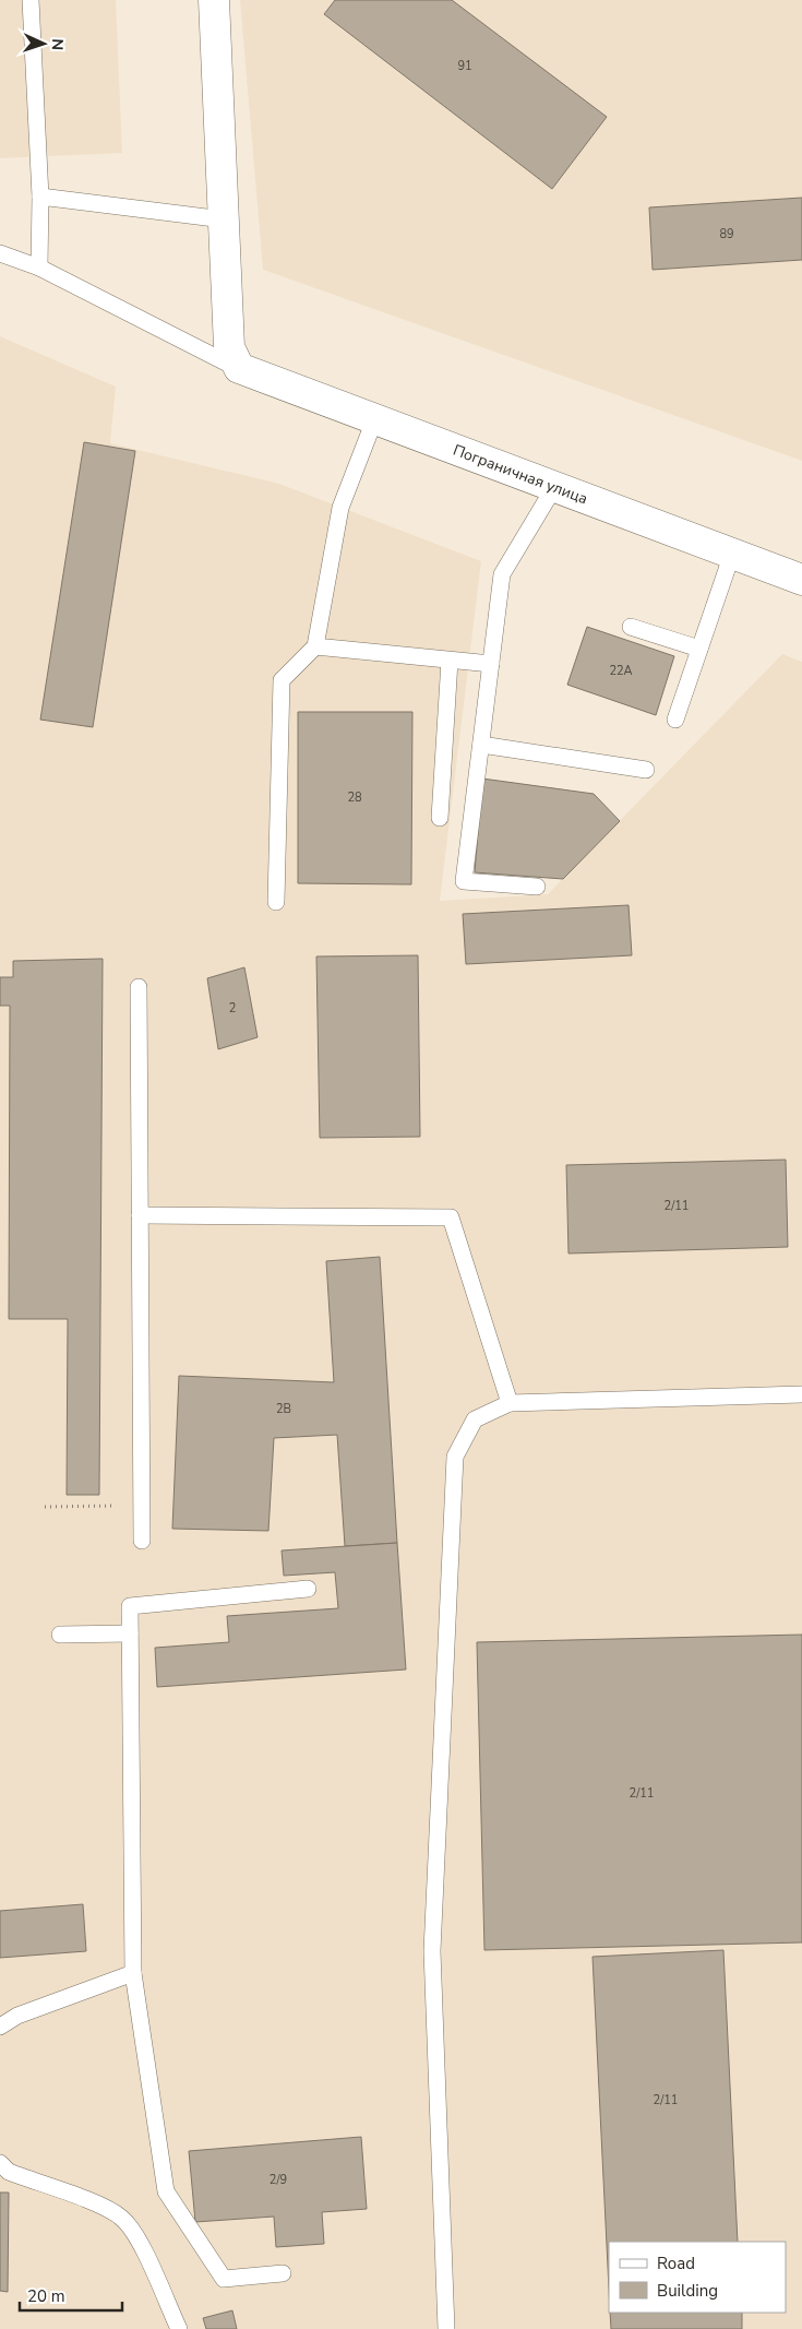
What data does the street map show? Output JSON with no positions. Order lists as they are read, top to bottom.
{
  "streets": {
    "street": ["Пограничная улица"]
  },
  "house_numbers": [
    "91",
    "89",
    "22А",
    "28",
    "2",
    "2/11",
    "2В",
    "2/11",
    "2/11",
    "2/9"
  ],
  "legend": ["Road", "Building"],
  "scale_bar": "20 m",
  "north": "right"
}
